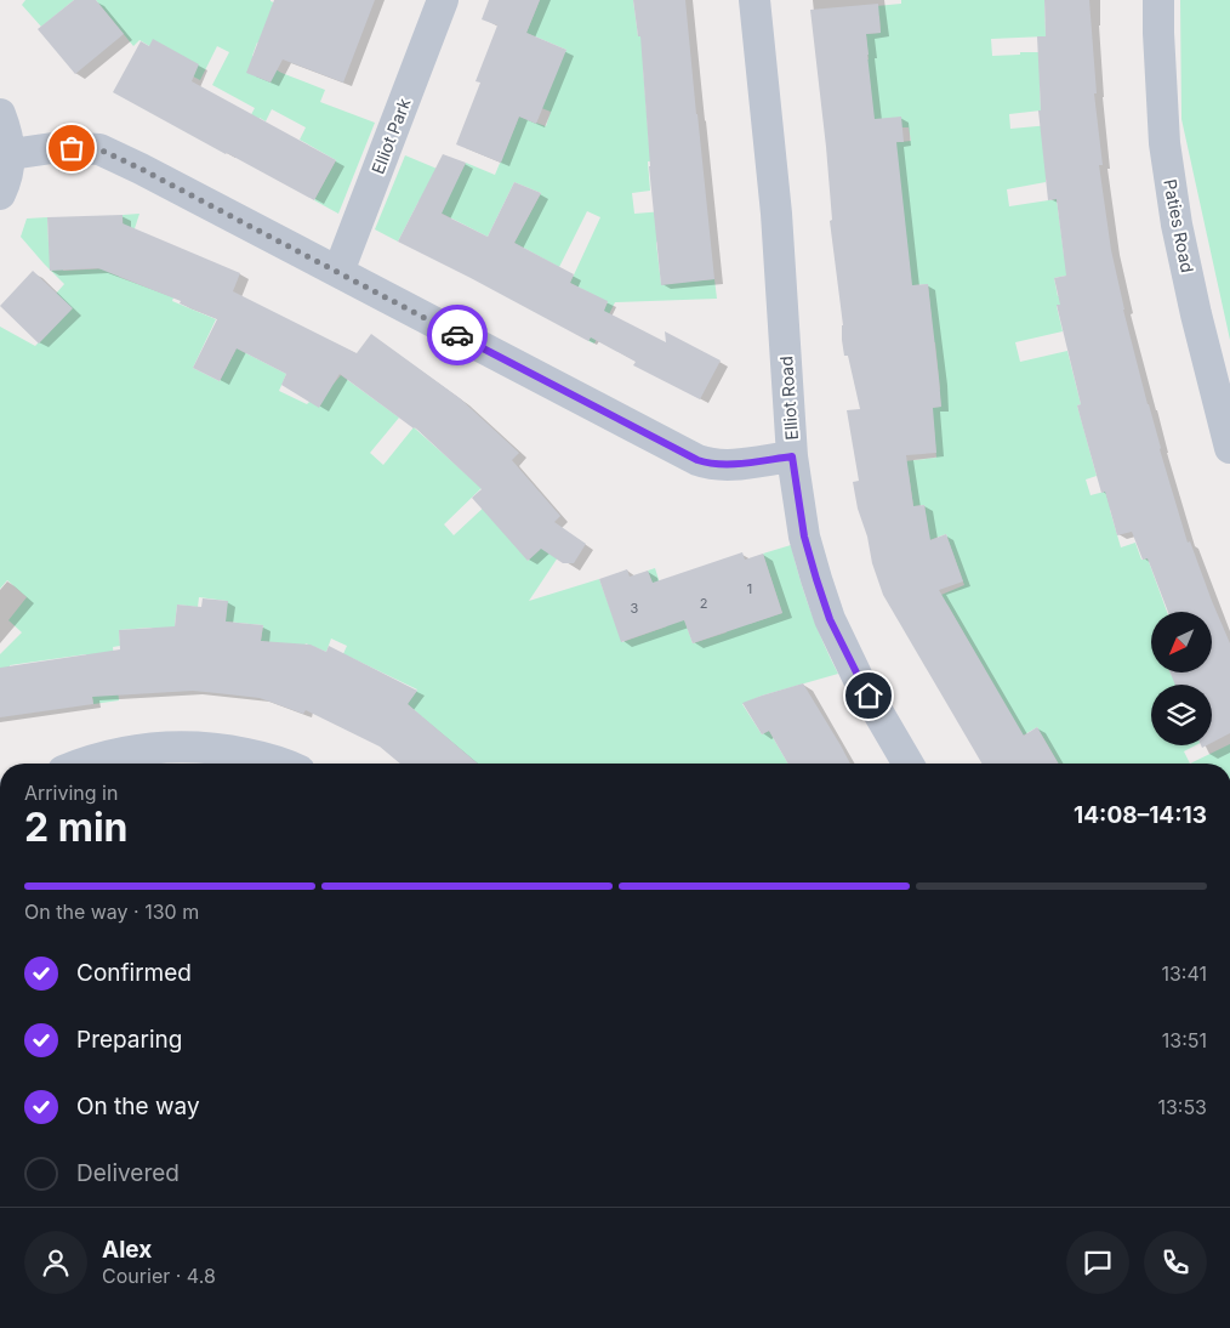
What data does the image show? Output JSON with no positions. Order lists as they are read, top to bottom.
{
  "streets": {
    "street": ["Elliot Park", "Paties Road", "Elliot Road"]
  },
  "house_numbers": ["1", "2", "3"],
  "north": "bottom left",
  "page": {
    "heading": ["2 min", "Arriving in", "14:08–14:13"],
    "panel": ["Alex", "Courier · 4.8"],
    "bar": "On the way · 130 m",
    "list": [
      ["Confirmed", "13:41"],
      ["Preparing", "13:51"],
      ["On the way", "13:53"],
      "Delivered"
    ]
  }
}
